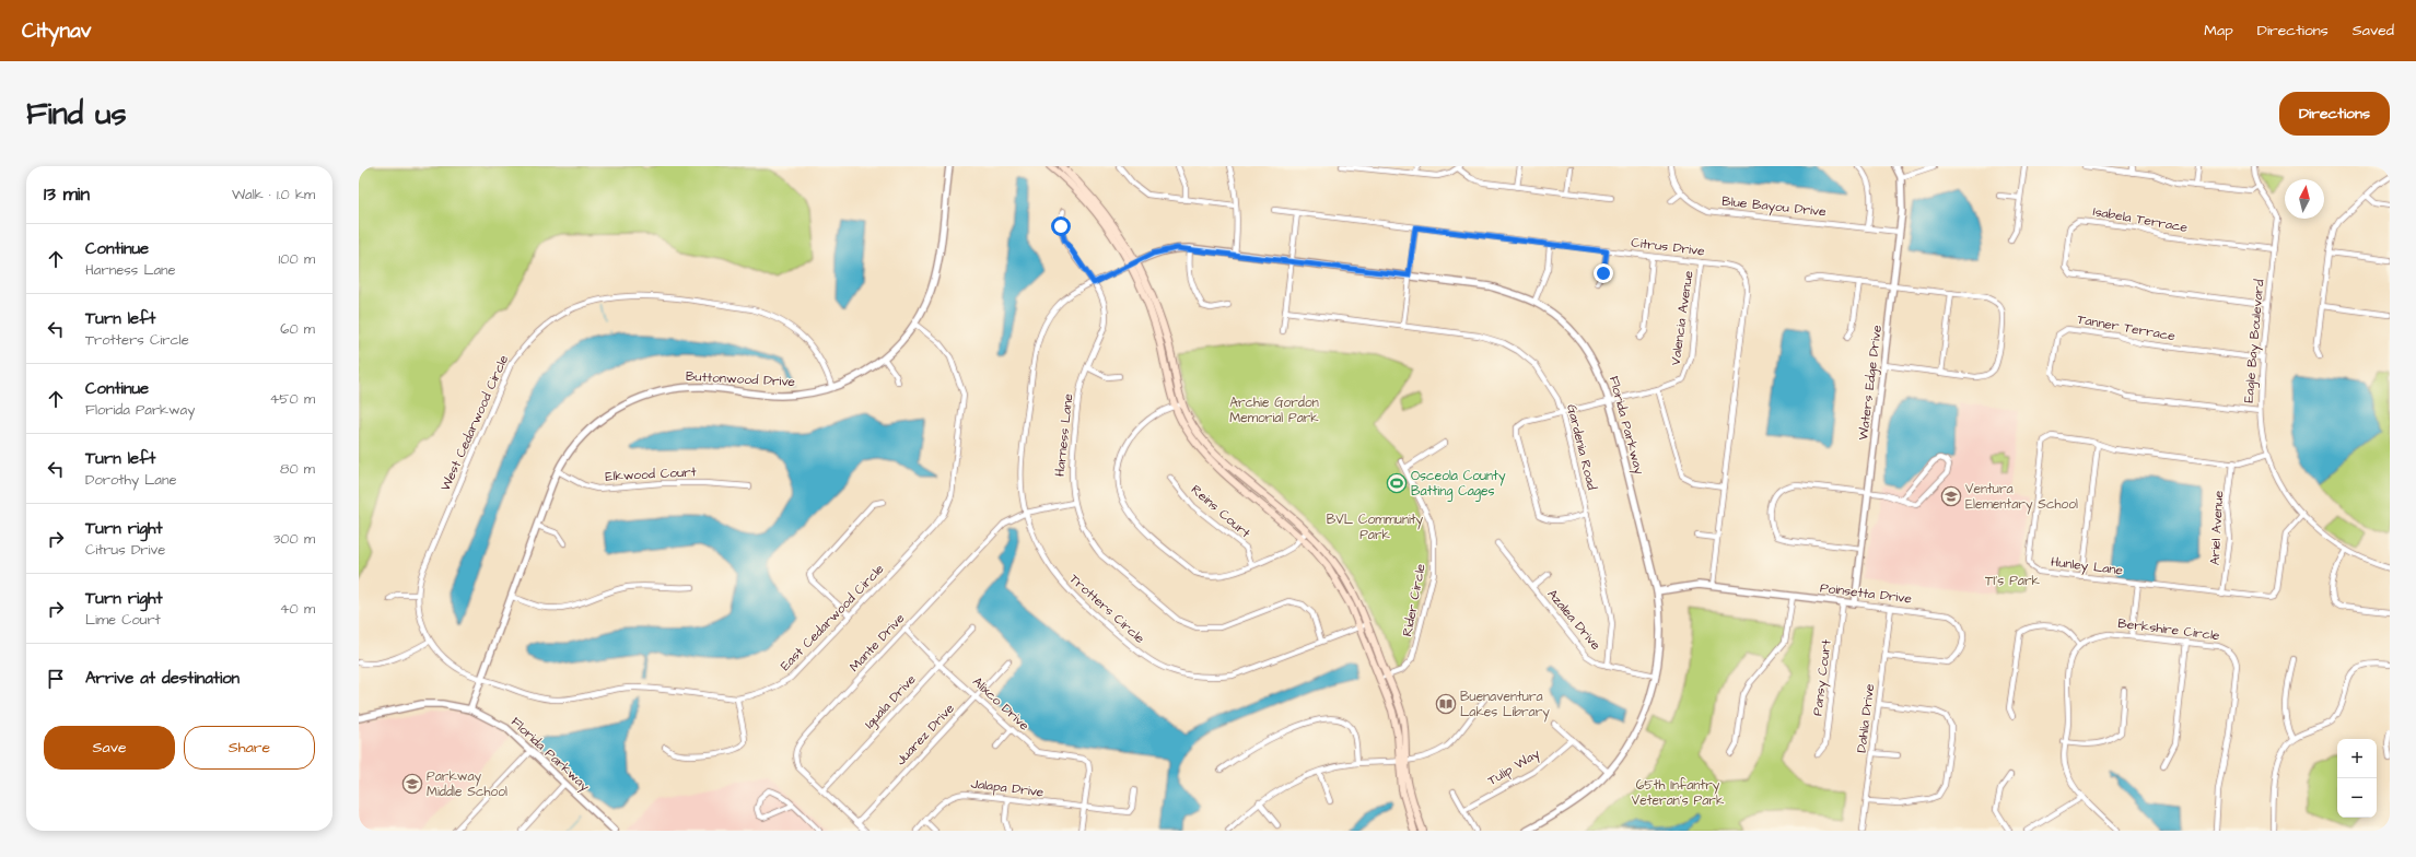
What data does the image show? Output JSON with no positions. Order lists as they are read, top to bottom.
{
  "streets": {
    "street": [
      "Blue Bayou Drive",
      "Isabela Terrace",
      "Citrus Drive",
      "Valencia Avenue",
      "Tanner Terrace",
      "Eagle Bay Boulevard",
      "Buttonwood Drive",
      "Waters Edge Drive",
      "West Cedarwood Circle",
      "Florida Parkway",
      "Harness Lane",
      "Gardenia Road",
      "Elkwood Court",
      "Reins Court",
      "Ariel Avenue",
      "Hunley Lane",
      "Poinsetta Drive",
      "Rider Circle",
      "Trotters Circle",
      "East Cedarwood Circle",
      "Azalea Drive",
      "Berkshire Circle",
      "Mante Drive",
      "Pansy Court",
      "Iguala Drive",
      "Alixco Drive",
      "Dahlia Drive",
      "Juarez Drive",
      "Tulip Way",
      "Jalapa Drive"
    ]
  },
  "crossings": [
    ["Blue Bayou Drive", "Waters Edge Drive"],
    ["Isabela Terrace", "Eagle Bay Boulevard"],
    ["Citrus Drive", "Valencia Avenue"],
    ["Citrus Drive", "Poinsetta Drive"],
    ["Valencia Avenue", "Florida Parkway"],
    ["Valencia Avenue", "Gardenia Road"],
    ["Tanner Terrace", "Eagle Bay Boulevard"],
    ["Eagle Bay Boulevard", "Hunley Lane"],
    ["Buttonwood Drive", "West Cedarwood Circle"],
    ["Buttonwood Drive", "Florida Parkway"],
    ["Buttonwood Drive", "Elkwood Court"],
    ["Buttonwood Drive", "East Cedarwood Circle"],
    ["Waters Edge Drive", "Poinsetta Drive"],
    ["West Cedarwood Circle", "East Cedarwood Circle"],
    ["Florida Parkway", "Poinsetta Drive"],
    ["Florida Parkway", "Trotters Circle"],
    ["Florida Parkway", "Azalea Drive"],
    ["Harness Lane", "Trotters Circle"],
    ["Harness Lane", "Mante Drive"],
    ["Gardenia Road", "Azalea Drive"],
    ["Ariel Avenue", "Hunley Lane"],
    ["Poinsetta Drive", "Pansy Court"],
    ["Poinsetta Drive", "Dahlia Drive"],
    ["Trotters Circle", "Mante Drive"],
    ["Mante Drive", "Iguala Drive"],
    ["Mante Drive", "Alixco Drive"],
    ["Mante Drive", "Juarez Drive"],
    ["Iguala Drive", "Alixco Drive"],
    ["Alixco Drive", "Juarez Drive"],
    ["Alixco Drive", "Jalapa Drive"]
  ],
  "parks": [
    "Archie Gordon Memorial Park",
    "BVL Community Park",
    "TI's Park",
    "65th Infantry Veteran's Park"
  ],
  "places": {
    "sports": ["Osceola County Batting Cages"],
    "school or university": ["Ventura Elementary School", "Parkway Middle School"],
    "library": ["Buenaventura Lakes Library"]
  },
  "north": "top",
  "page": {
    "header": "Citynav",
    "nav": ["Map", "Directions", "Saved"],
    "buttons": [
      "Directions",
      ["Save", "Share"]
    ],
    "title": "Find us",
    "heading": ["13 min", "Walk · 1.0 km"],
    "list": [
      ["Continue", "Harness Lane", "100 m"],
      ["Turn left", "Trotters Circle", "60 m"],
      ["Continue", "Florida Parkway", "450 m"],
      ["Turn left", "Dorothy Lane", "80 m"],
      ["Turn right", "Citrus Drive", "300 m"],
      ["Turn right", "Lime Court", "40 m"],
      "Arrive at destination"
    ],
    "map_buttons": ["+", "−"]
  }
}
